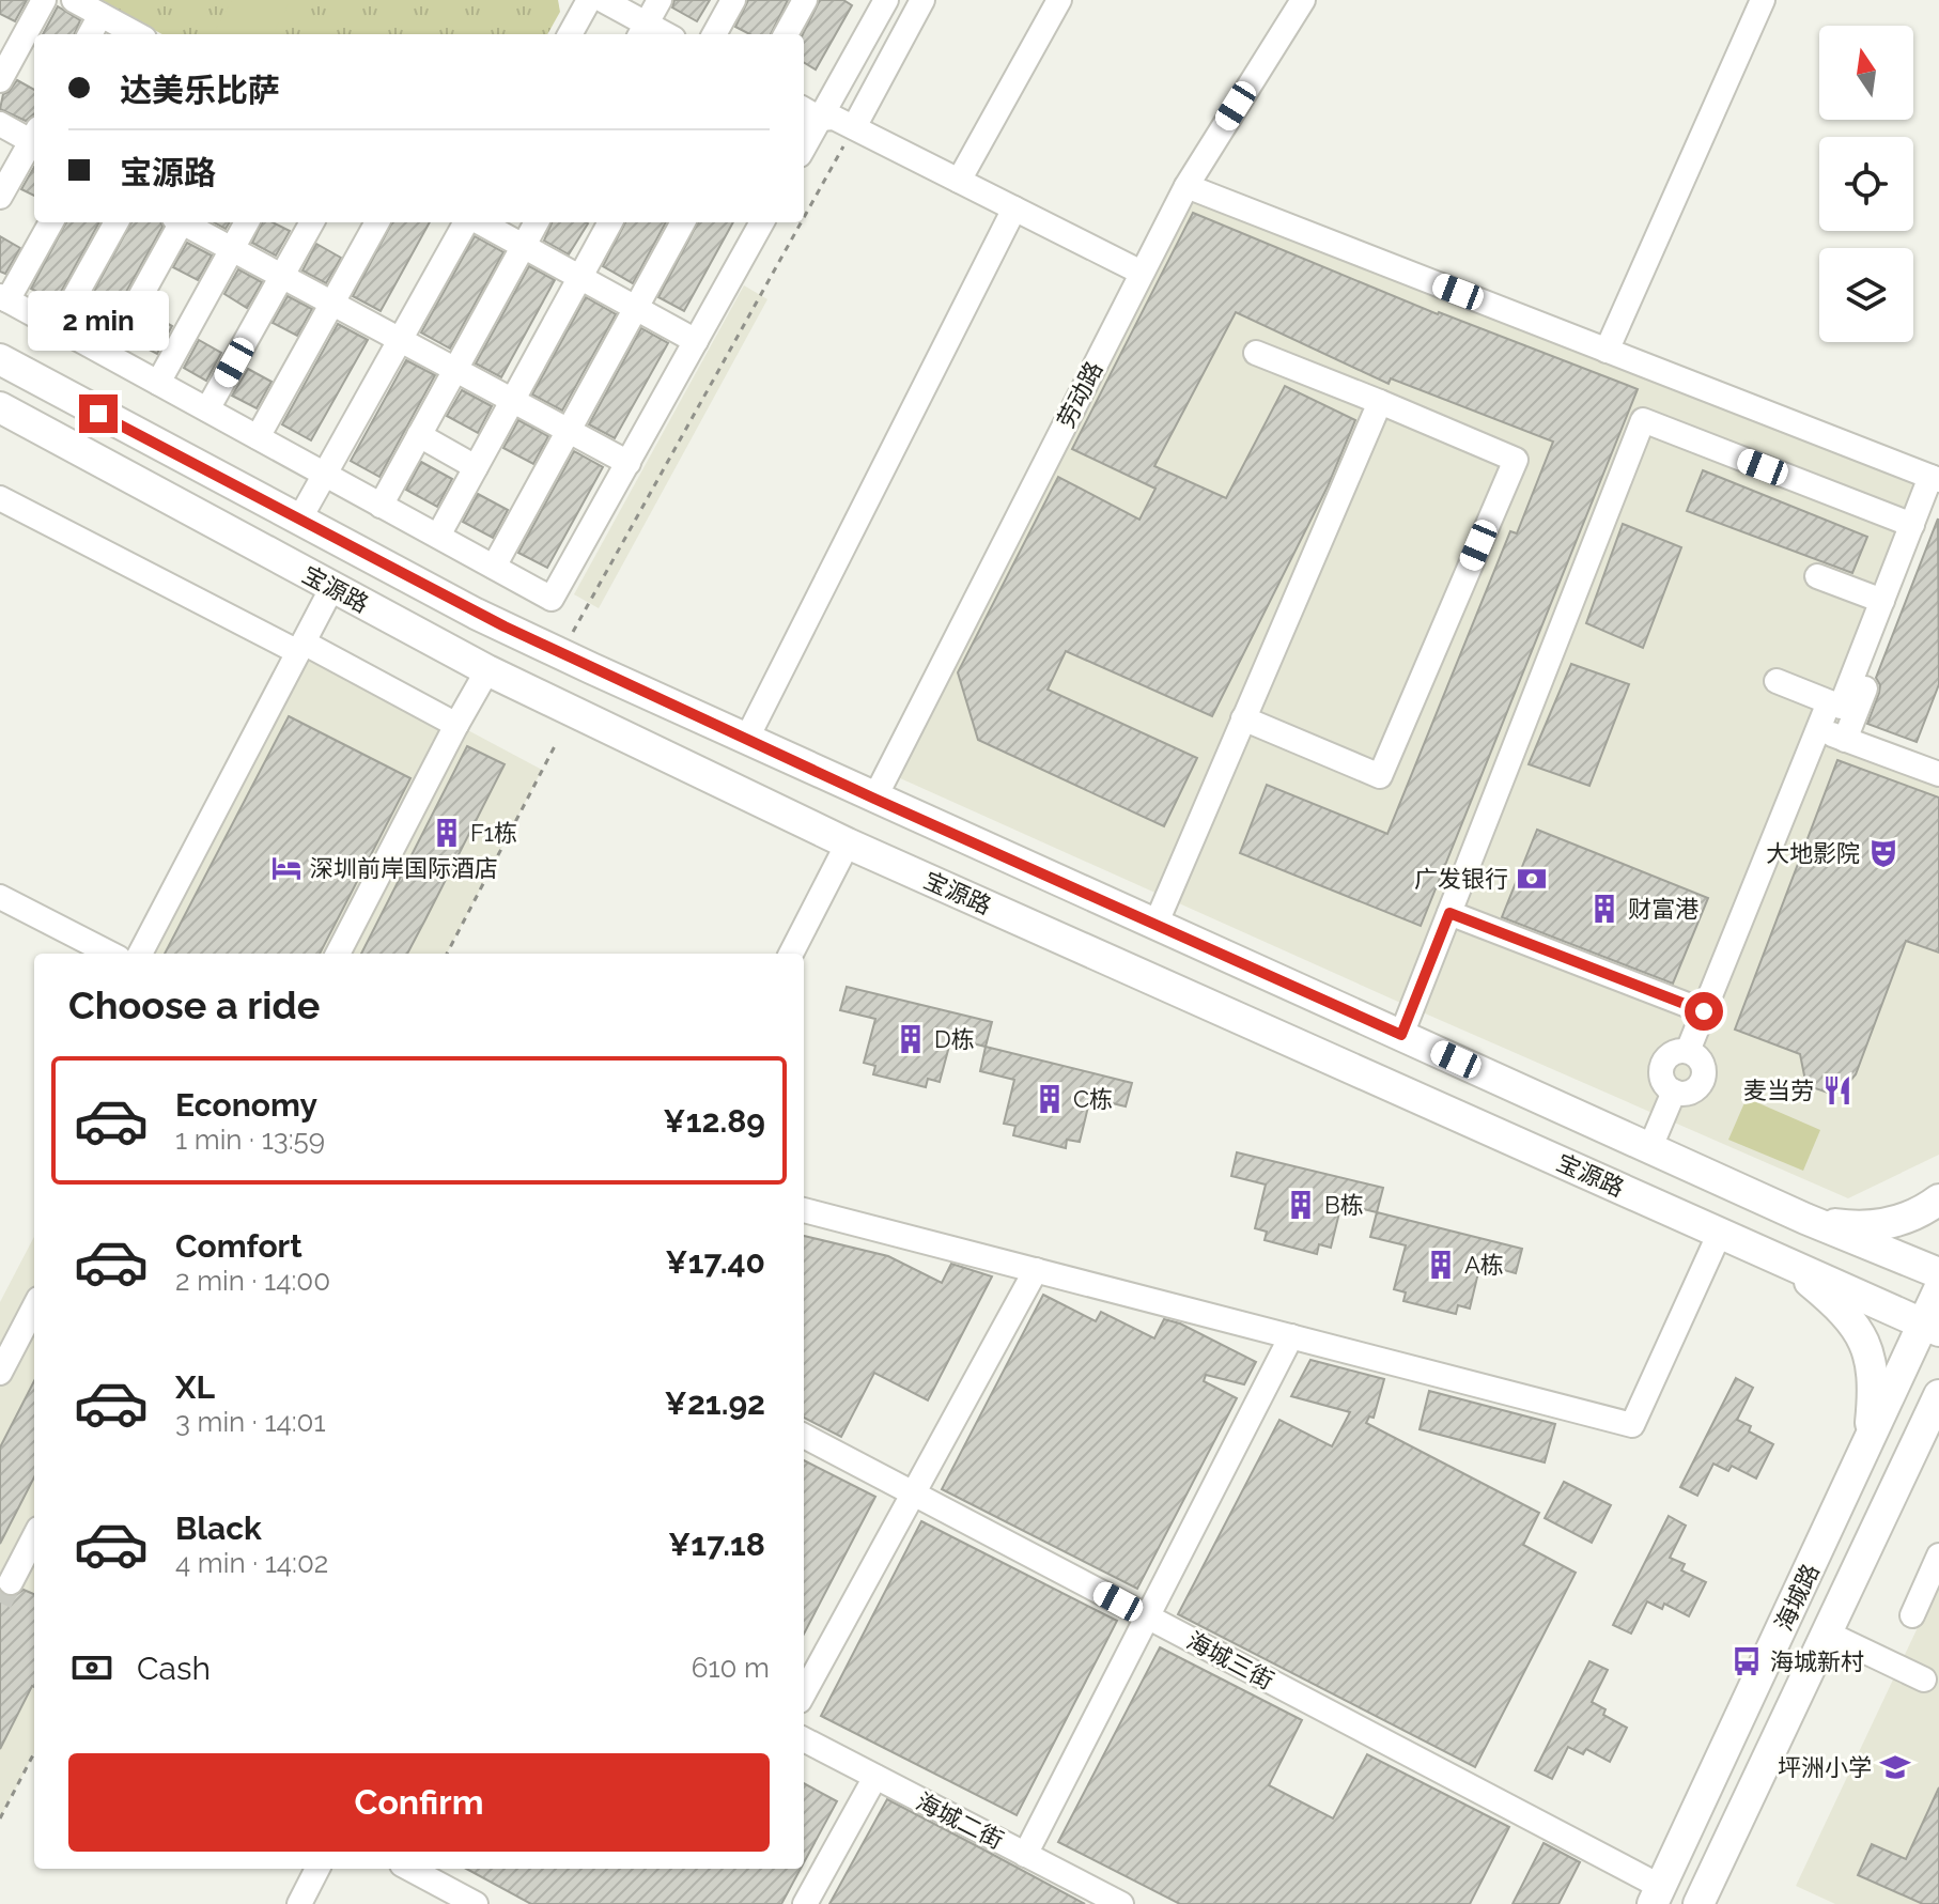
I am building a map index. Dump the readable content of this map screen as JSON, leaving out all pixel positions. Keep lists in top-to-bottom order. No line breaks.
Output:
{"streets":{"main road":["宝源路","海城路"],"street":["劳动路","海城三街","海城二街"]},"crossings":[["劳动路","宝源路"],["宝源路","海城路"],["海城路","海城三街"]],"places":{"building":["F1栋","财富港","D栋","C栋","B栋","A栋"],"theatre":["大地影院"],"hotel":["深圳前岸国际酒店"],"bank":["广发银行"],"restaurant":["麦当劳"],"bus stop":["海城新村"],"school or university":["坪洲小学"]},"north":"top","page":{"banner":["达美乐比萨","宝源路"],"bubble":"2 min","heading":"Choose a ride","list":[{"name":"Economy","note":"1 min · 13:59","value":"¥12.89"},{"name":"Comfort","note":"2 min · 14:00","value":"¥17.40"},{"name":"XL","note":"3 min · 14:01","value":"¥21.92"},{"name":"Black","note":"4 min · 14:02","value":"¥17.18"}],"pay":["Cash","610 m"],"buttons":"Confirm"}}
